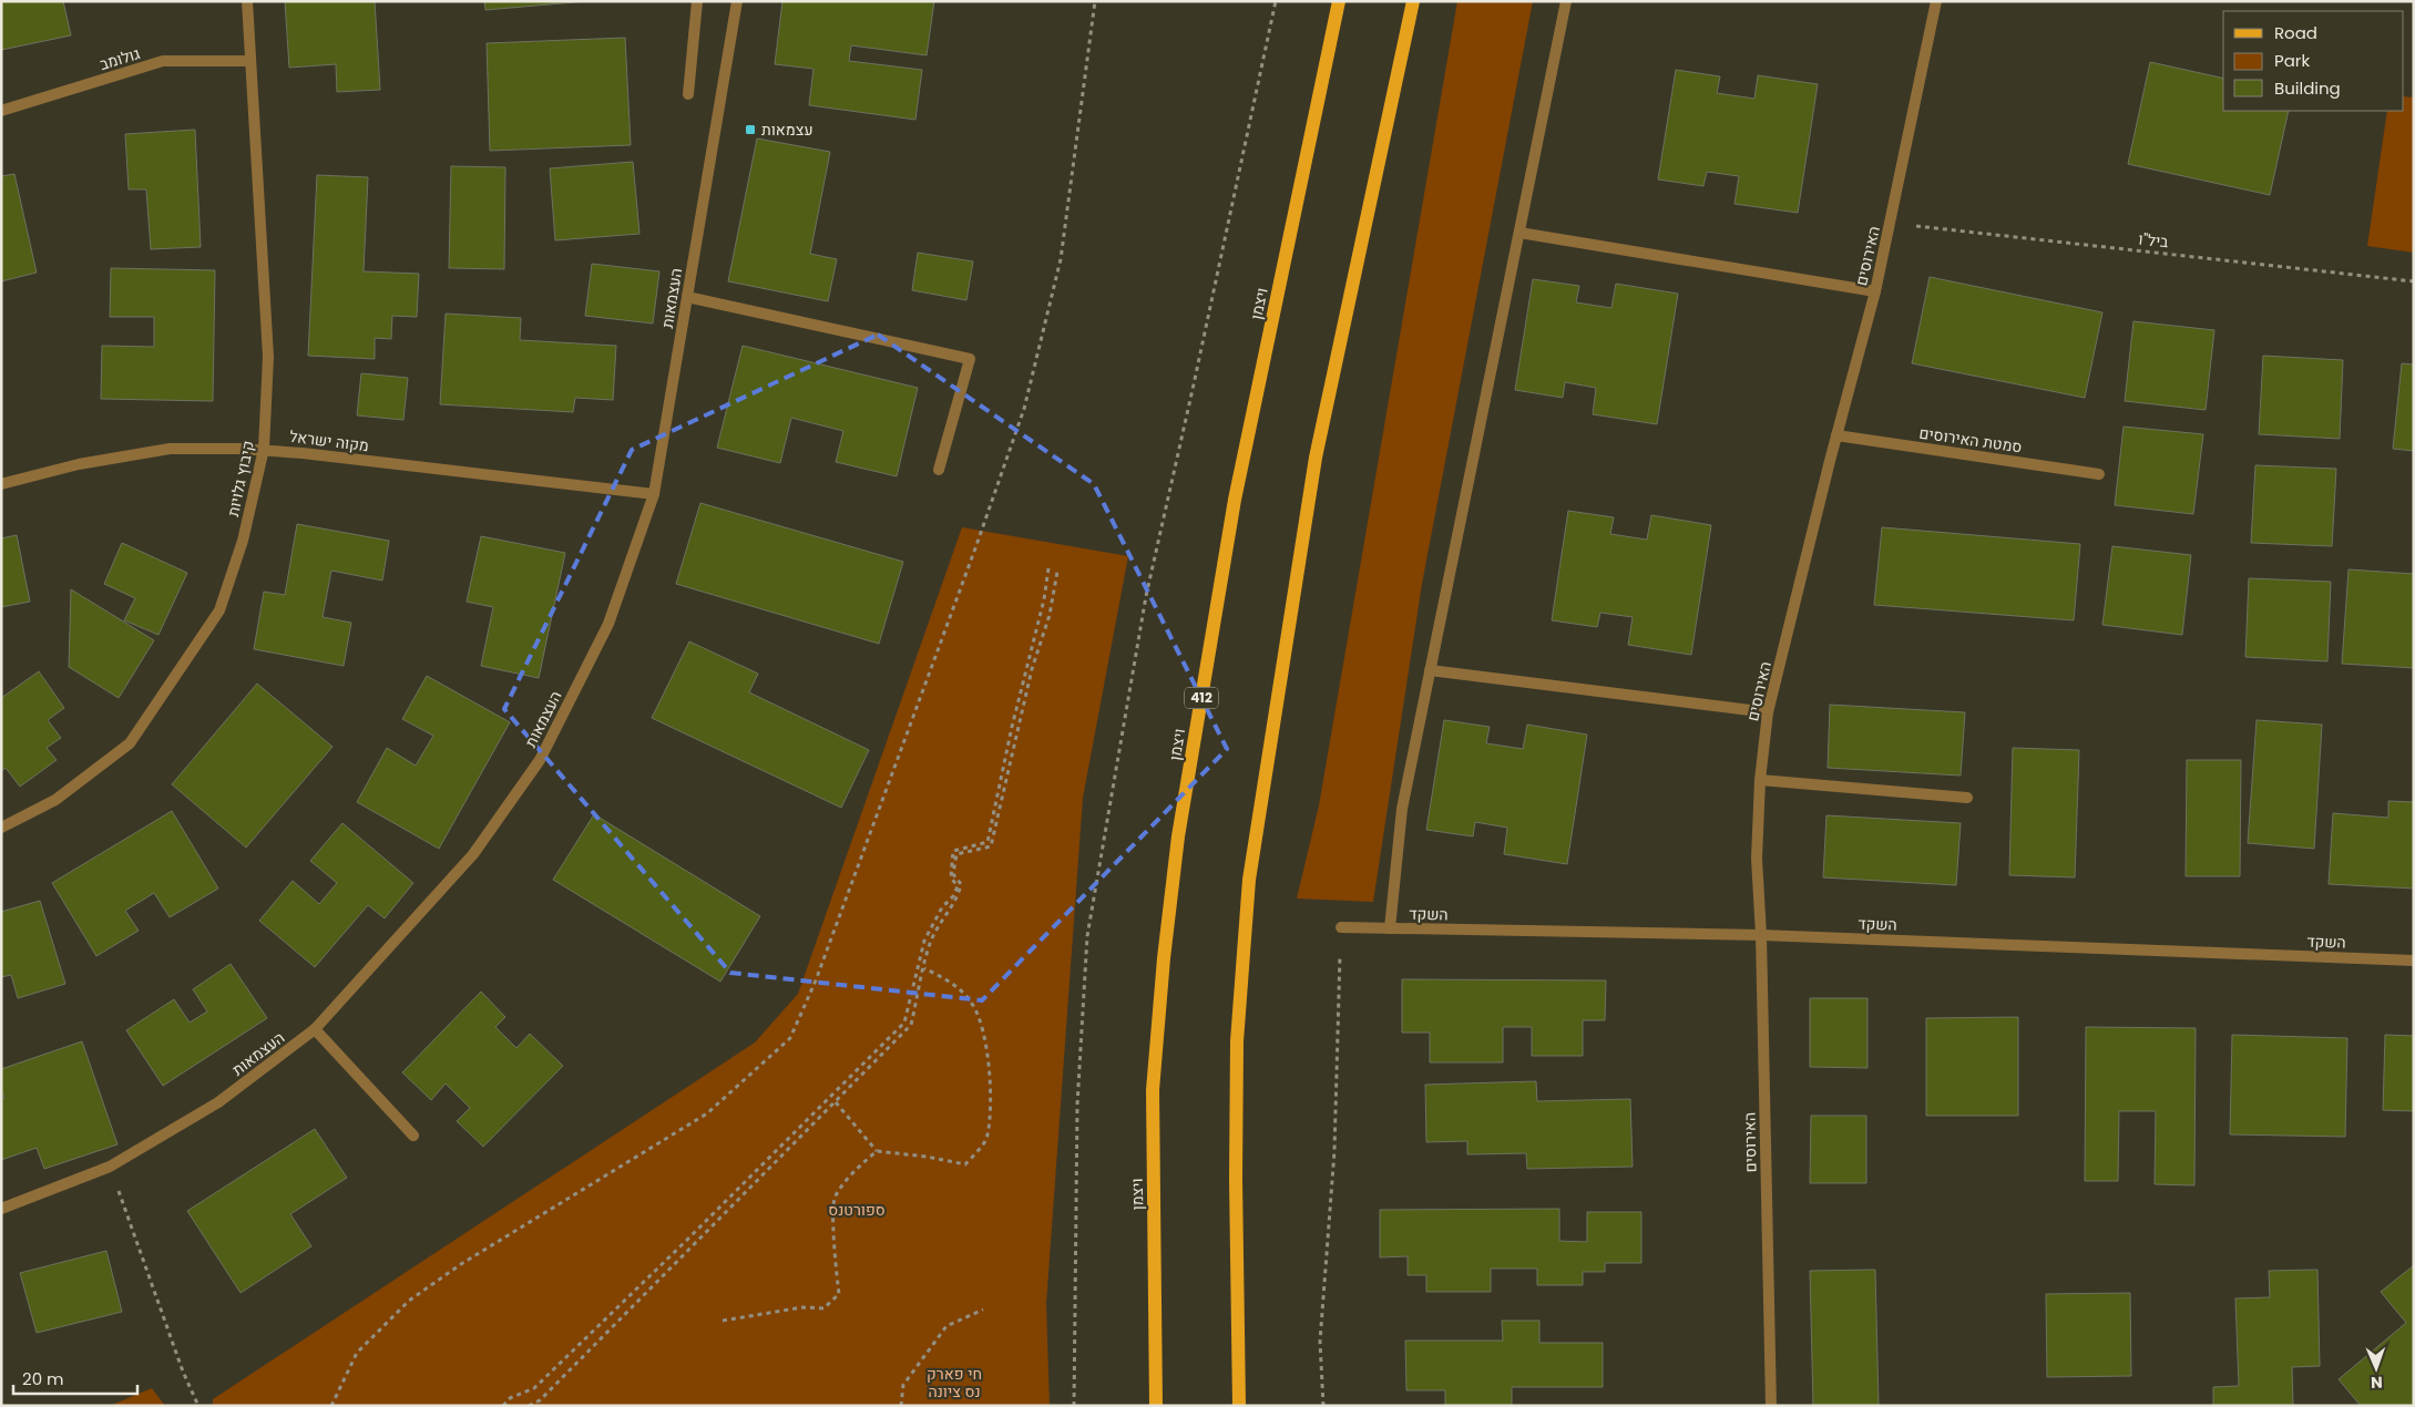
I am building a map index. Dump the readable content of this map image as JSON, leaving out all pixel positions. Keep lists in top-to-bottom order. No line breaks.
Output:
{"streets":{"main road":["ויצמן","412"],"street":["גולומב","האירוסים","העצמאות","סמטת האירוסים","מקוה ישראל","קיבוץ גלויות","השקד"],"path":["ביל\"ו"]},"crossings":[["גולומב","קיבוץ גלויות"],["ביל\"ו","האירוסים"],["האירוסים","סמטת האירוסים"],["האירוסים","השקד"],["העצמאות","מקוה ישראל"],["מקוה ישראל","קיבוץ גלויות"]],"parks":["ספורטנס","חי פארק נס ציונה"],"places":{"transit":["עצמאות"]},"legend":["Road","Park","Building"],"scale_bar":"20 m","north":"bottom"}
